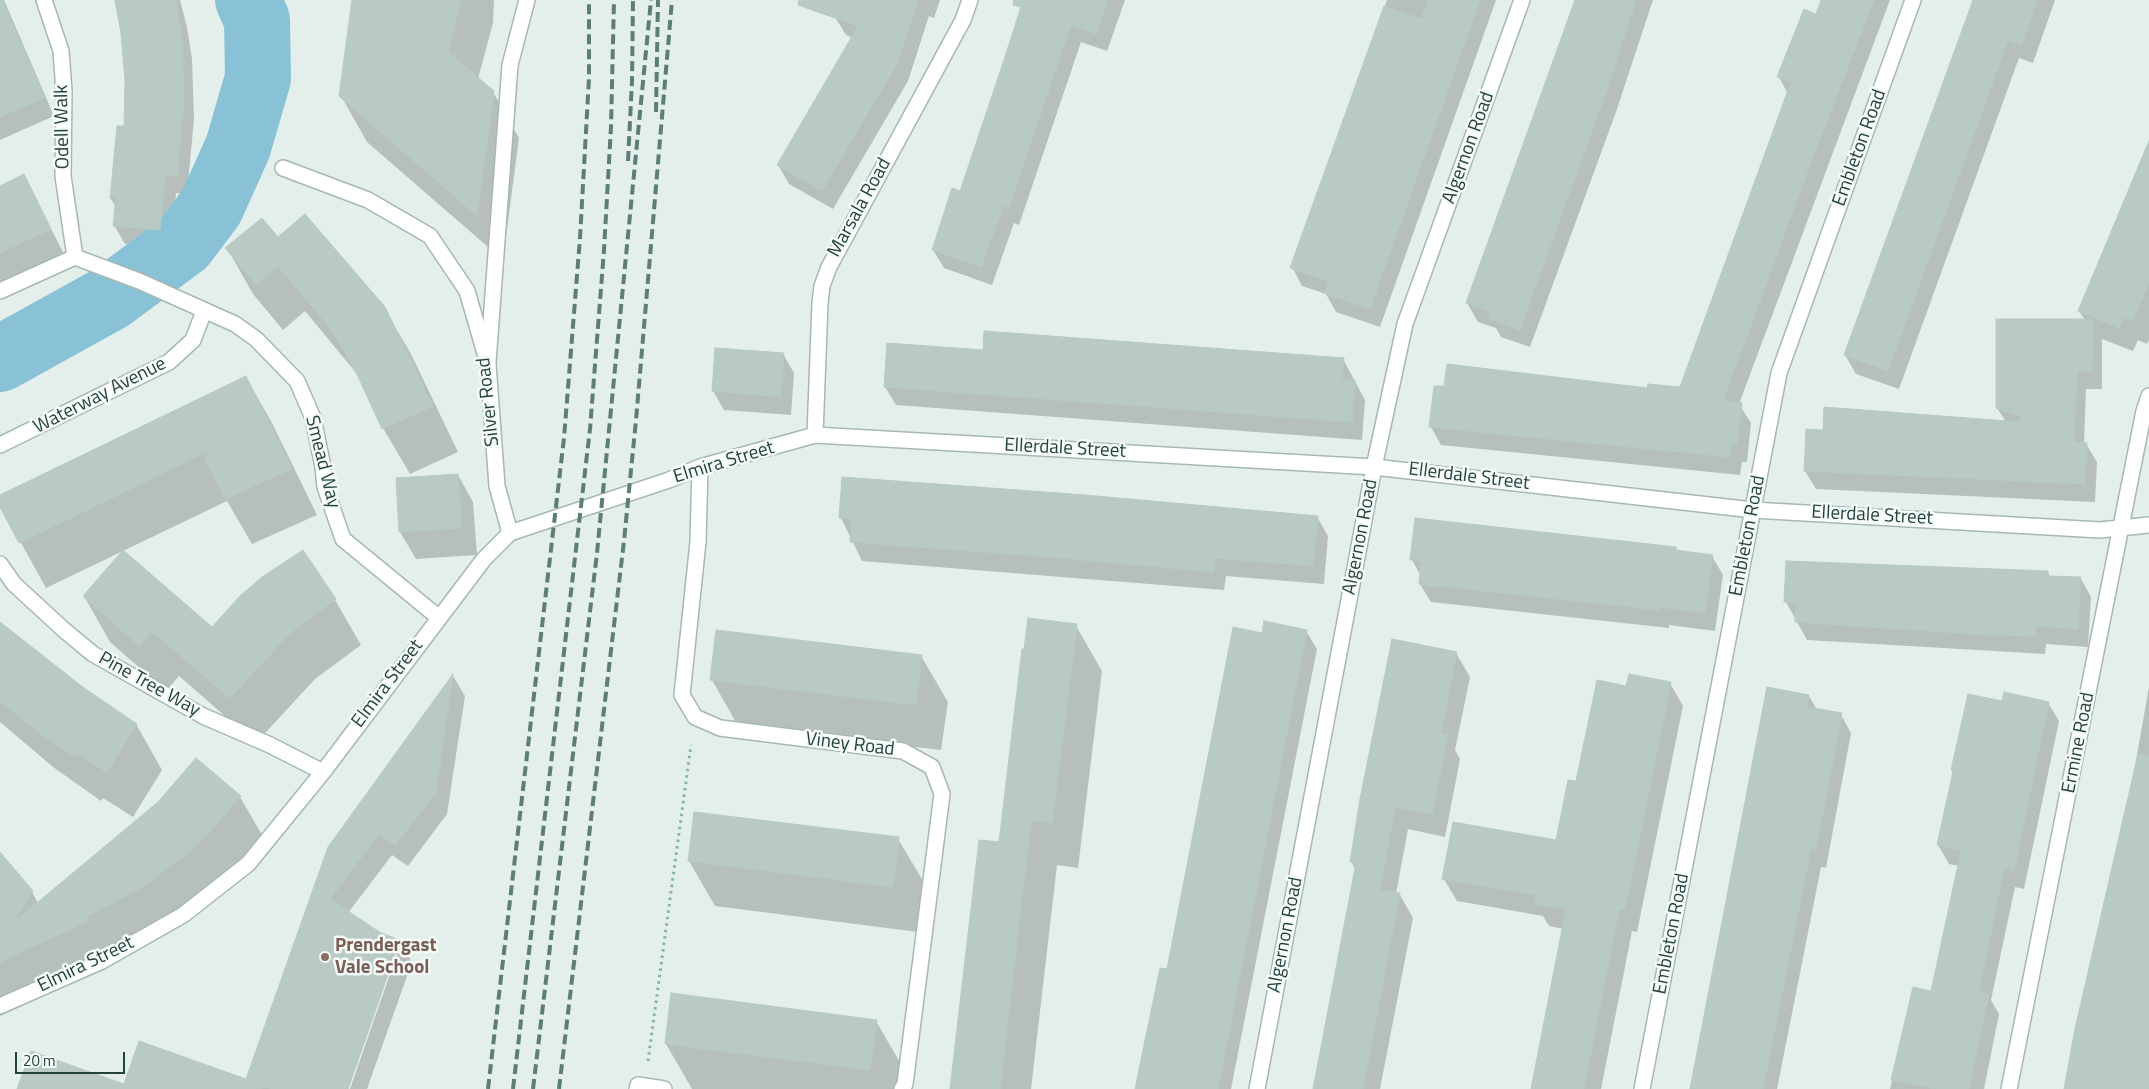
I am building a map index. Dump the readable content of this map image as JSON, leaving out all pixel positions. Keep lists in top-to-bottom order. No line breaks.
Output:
{"streets":{"street":["Odell Walk","Algernon Road","Embleton Road","Marsala Road","Waterway Avenue","Silver Road","Ellerdale Street","Smead Way","Elmira Street","Pine Tree Way","Ermine Road","Viney Road"]},"crossings":[["Odell Walk","Smead Way"],["Algernon Road","Ellerdale Street"],["Embleton Road","Ellerdale Street"],["Marsala Road","Ellerdale Street"],["Marsala Road","Elmira Street"],["Waterway Avenue","Smead Way"],["Silver Road","Elmira Street"],["Ellerdale Street","Elmira Street"],["Ellerdale Street","Ermine Road"],["Smead Way","Elmira Street"],["Elmira Street","Pine Tree Way"]],"places":["Prendergast Vale School"],"scale_bar":"20 m"}
